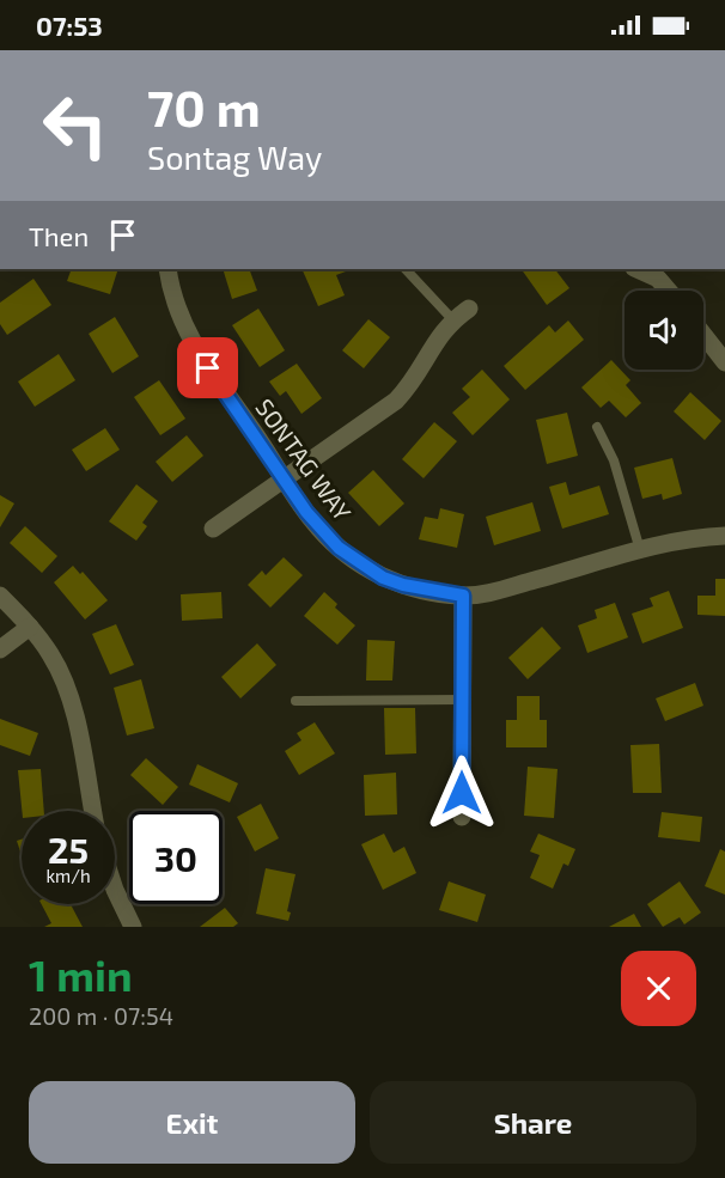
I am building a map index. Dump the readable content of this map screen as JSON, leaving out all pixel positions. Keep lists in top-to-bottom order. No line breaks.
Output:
{"streets":{"street":["SONTAG WAY"]},"page":{"status":"07:53","turn":["70 m","Sontag Way"],"then":"Then","speed":"25 km/h","limit":"30","heading":["1 min","200 m · 07:54"],"buttons":["Exit","Share"]}}
